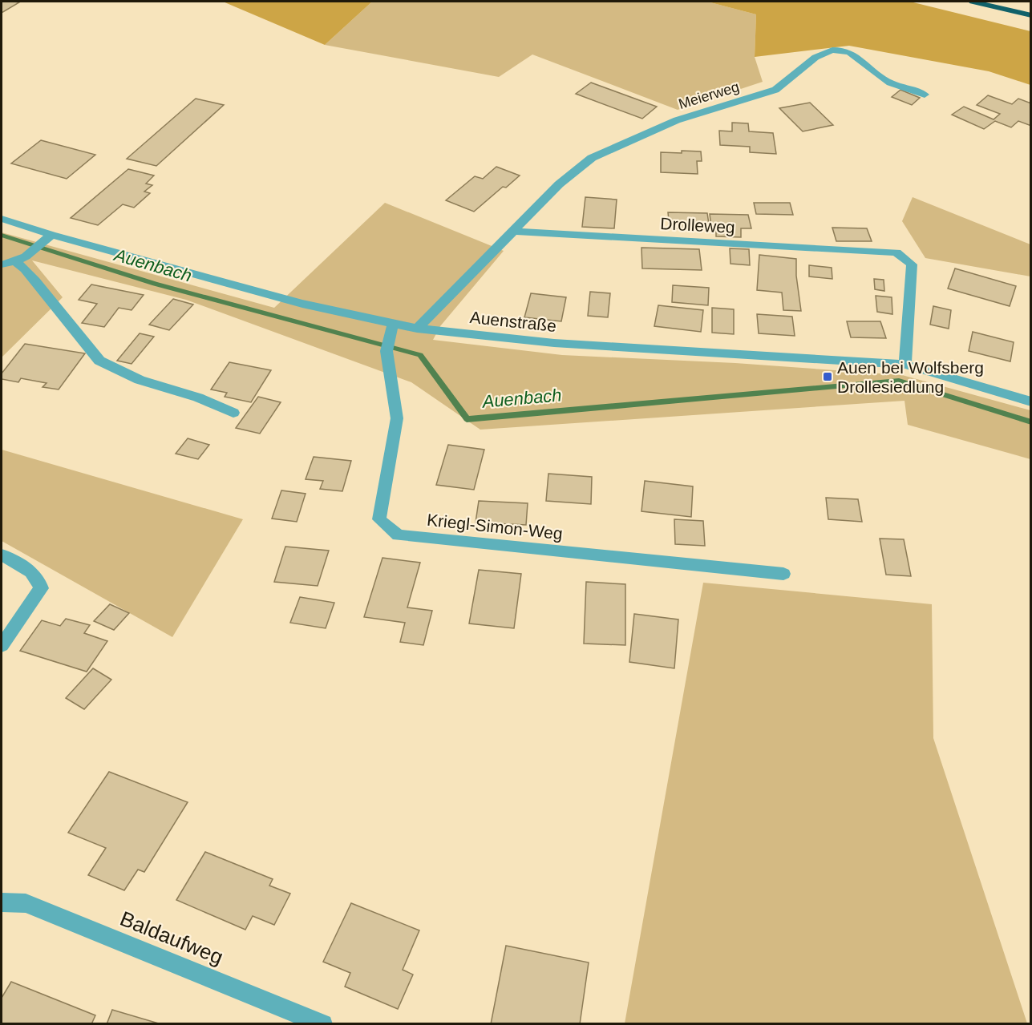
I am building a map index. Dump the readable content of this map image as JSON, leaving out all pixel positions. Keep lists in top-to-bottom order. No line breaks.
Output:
{"streets":{"street":["Meierweg","Drolleweg","Auenstraße","Kriegl-Simon-Weg","Baldaufweg"]},"crossings":[["Meierweg","Drolleweg"],["Drolleweg","Auenstraße"],["Auenstraße","Kriegl-Simon-Weg"]],"water":["Auenbach"],"places":{"transit":["Auen bei Wolfsberg Drollesiedlung"]}}
